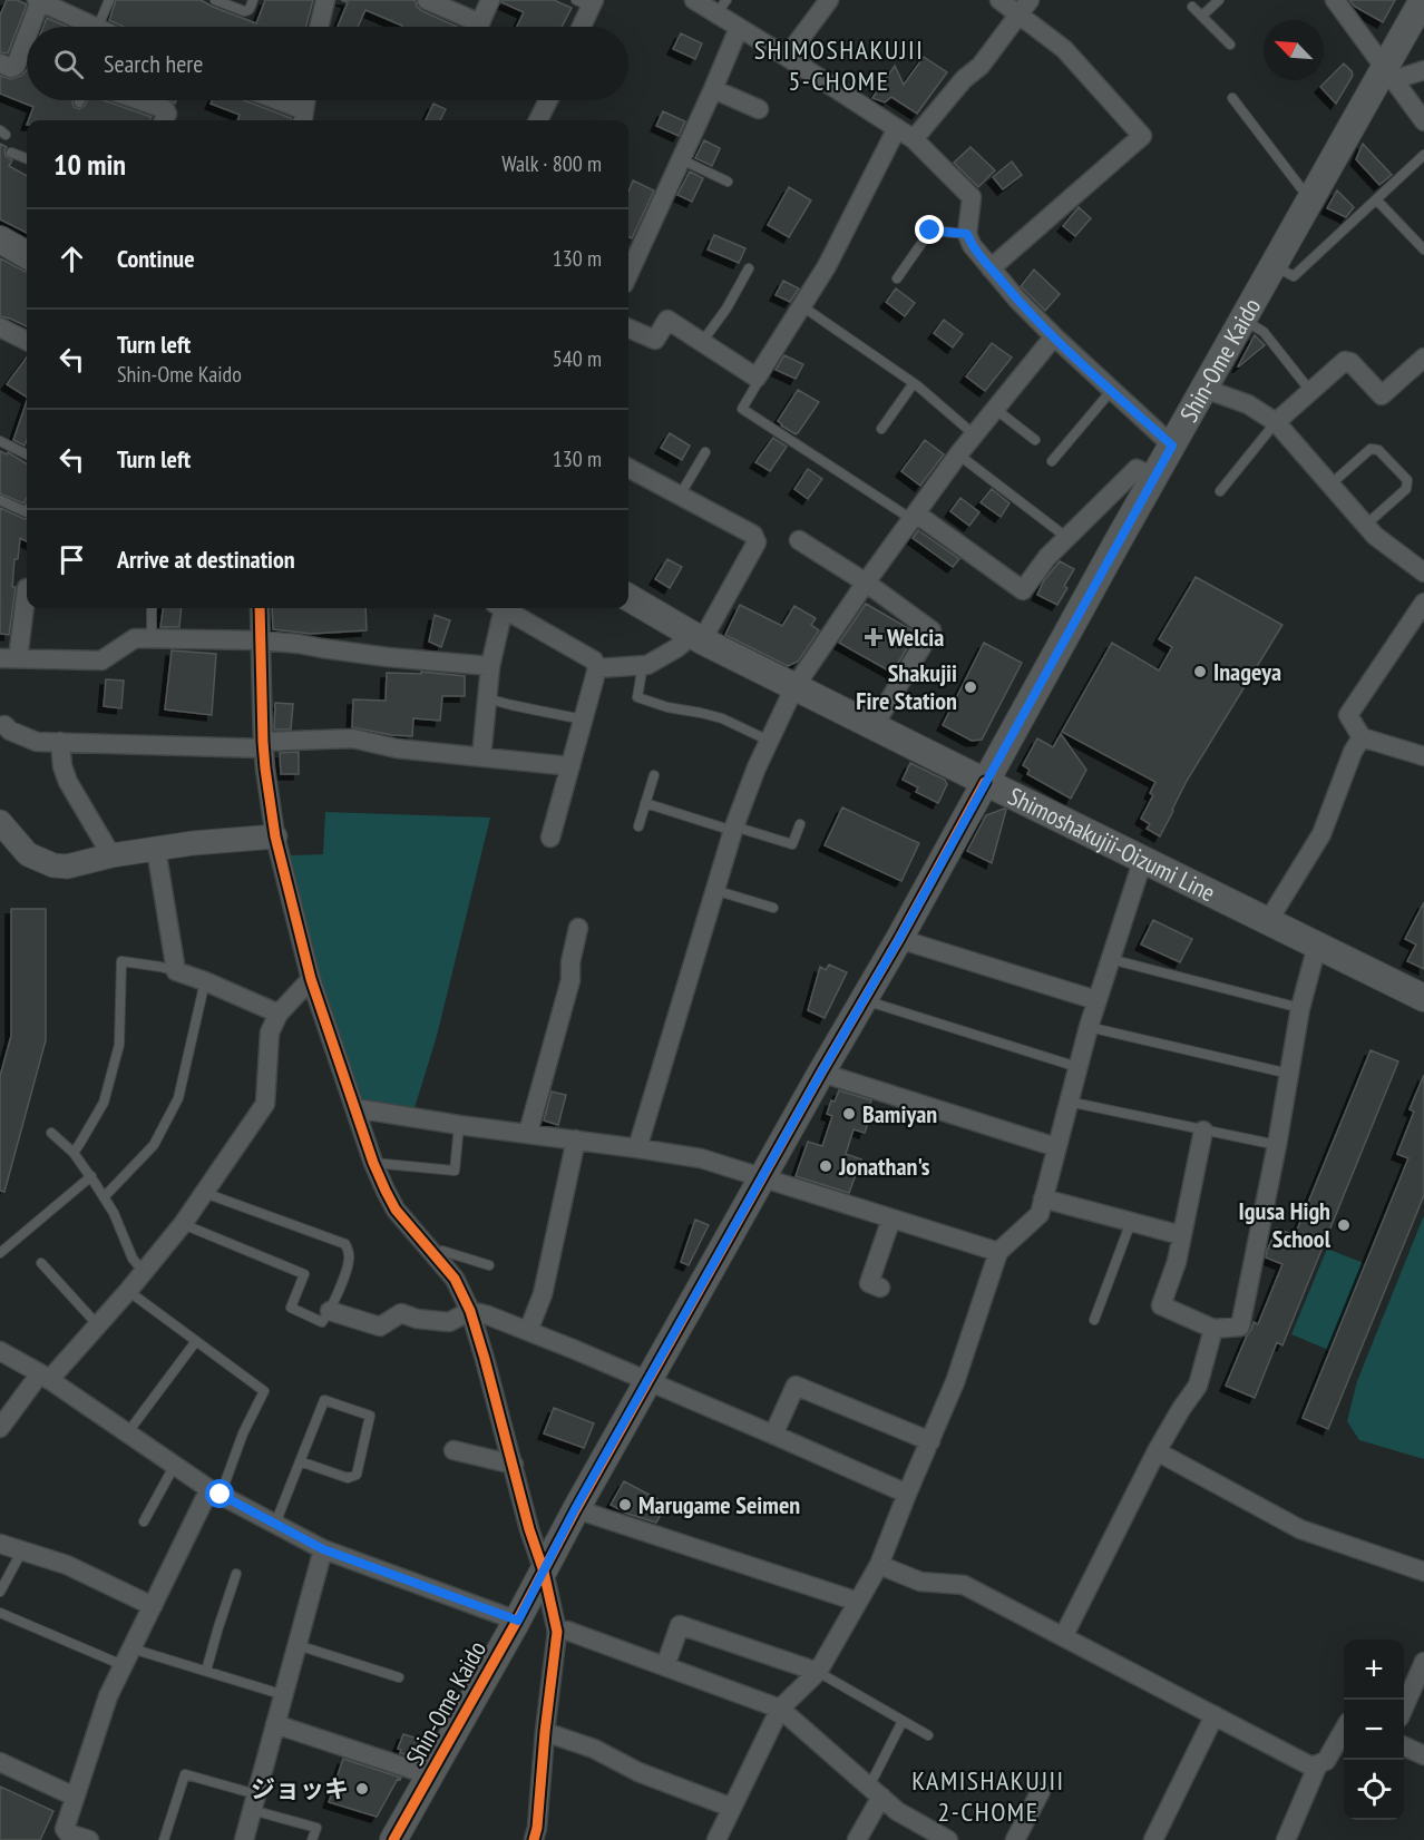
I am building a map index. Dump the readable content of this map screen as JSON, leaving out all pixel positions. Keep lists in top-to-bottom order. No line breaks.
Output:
{"streets":{"main road":["Shin-Ome Kaido","Shimoshakujii-Oizumi Line"]},"crossings":[["Shin-Ome Kaido","Shimoshakujii-Oizumi Line"]],"districts":["SHIMOSHAKUJII 5-CHOME","KAMISHAKUJII 2-CHOME"],"places":{"health":["Welcia"],"other":["Inageya","Shakujii Fire Station","Bamiyan","Jonathan's","Igusa High School","Marugame Seimen","ジョッキ"]},"north":"top left","page":{"search":"Search here","heading":["10 min","Walk · 800 m"],"list":[["Continue","130 m"],["Turn left","Shin-Ome Kaido","540 m"],["Turn left","130 m"],"Arrive at destination"],"map_buttons":["+","−"]}}
